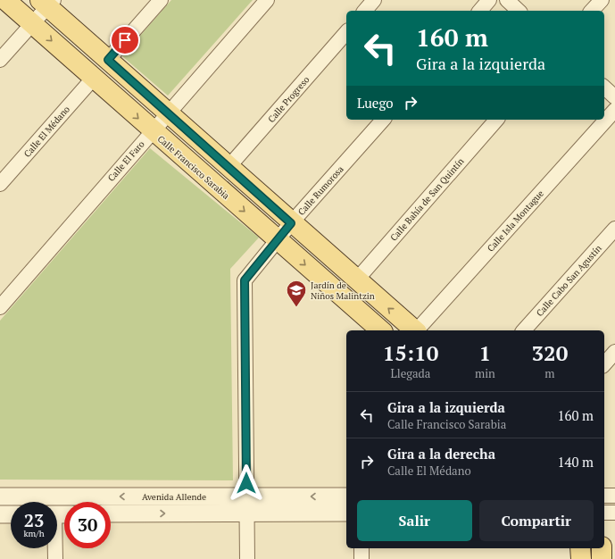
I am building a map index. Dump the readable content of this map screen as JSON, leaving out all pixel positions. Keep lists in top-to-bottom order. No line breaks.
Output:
{"streets":{"main road":["Calle Francisco Sarabia"],"street":["Calle Progreso","Calle El Médano","Calle El Faro","Calle Rumorosa","Calle Bahía de San Quintín","Calle Isla Montague","Calle Cabo San Agustín","Avenida Allende"]},"crossings":[["Calle El Médano","Calle Francisco Sarabia"],["Calle El Faro","Calle Francisco Sarabia"],["Calle Francisco Sarabia","Calle Rumorosa"],["Calle Rumorosa","Avenida Allende"]],"places":{"school or university":["Jardín de Niños Malintzin"]},"page":{"turn":["160 m","Gira a la izquierda"],"then":"Luego","eta":["15:10","Llegada","1","min","320","m"],"list":[{"name":"Gira a la izquierda","note":"Calle Francisco Sarabia","value":"160 m"},{"name":"Gira a la derecha","note":"Calle El Médano","value":"140 m"}],"buttons":["Salir","Compartir"],"speed":"23 km/h","limit":"30"}}
